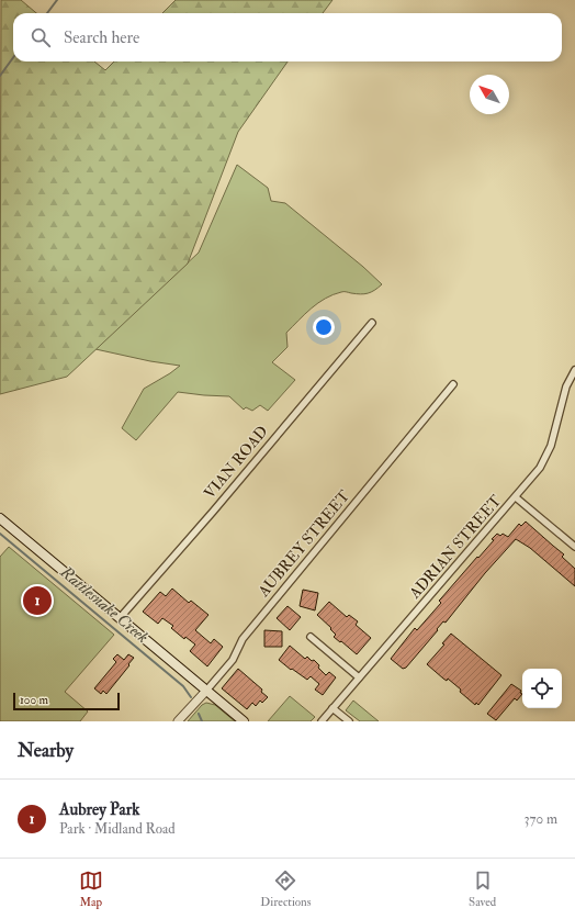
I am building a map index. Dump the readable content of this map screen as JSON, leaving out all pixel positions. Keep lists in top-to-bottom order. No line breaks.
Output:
{"streets":{"street":["VIAN ROAD","AUBREY STREET","ADRIAN STREET"]},"water":["Rattlesnake Creek"],"scale_bar":"100 m","north":"top left","page":{"search":"Search here","pins":"1","scale":"100 m","heading":"Nearby","list":[{"mark":"1","name":"Aubrey Park","note":"Park · Midland Road","value":"370 m"}],"nav":["Map","Directions","Saved"]}}
